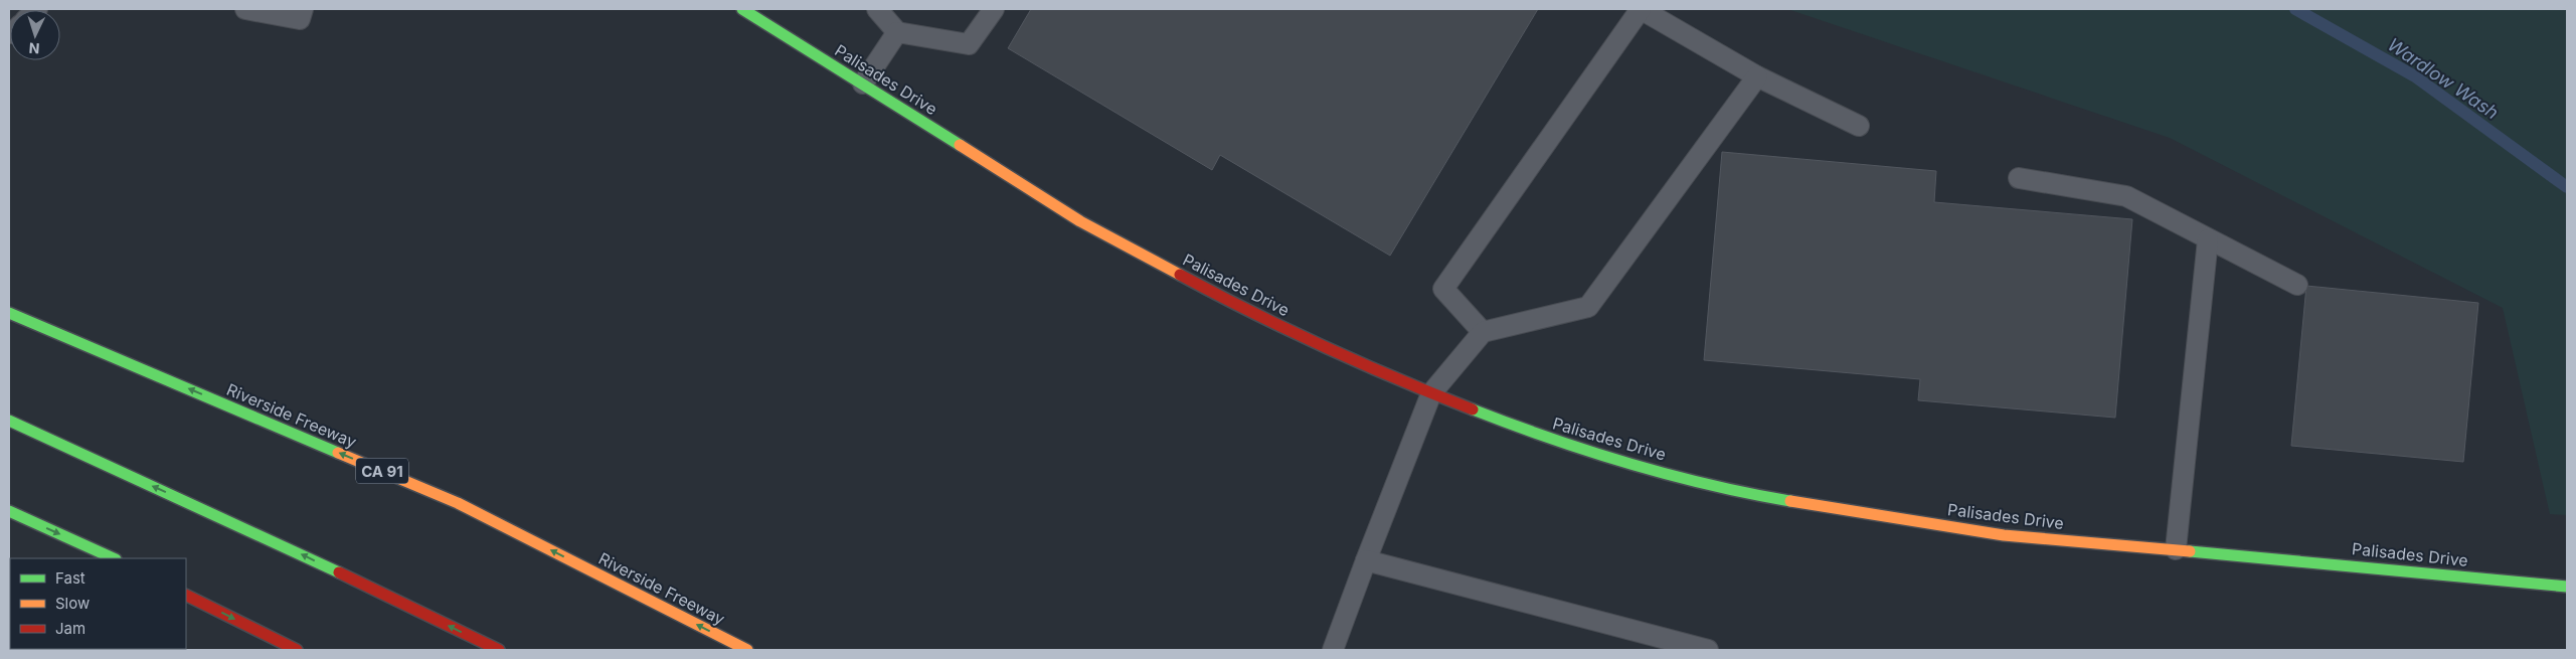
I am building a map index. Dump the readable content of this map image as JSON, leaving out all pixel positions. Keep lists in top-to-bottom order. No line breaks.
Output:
{"streets":{"main road":["Palisades Drive","Riverside Freeway","CA 91"]},"one_way":["Riverside Freeway"],"water":["Wardlow Wash"],"legend":["Fast","Slow","Jam"],"north":"bottom"}
